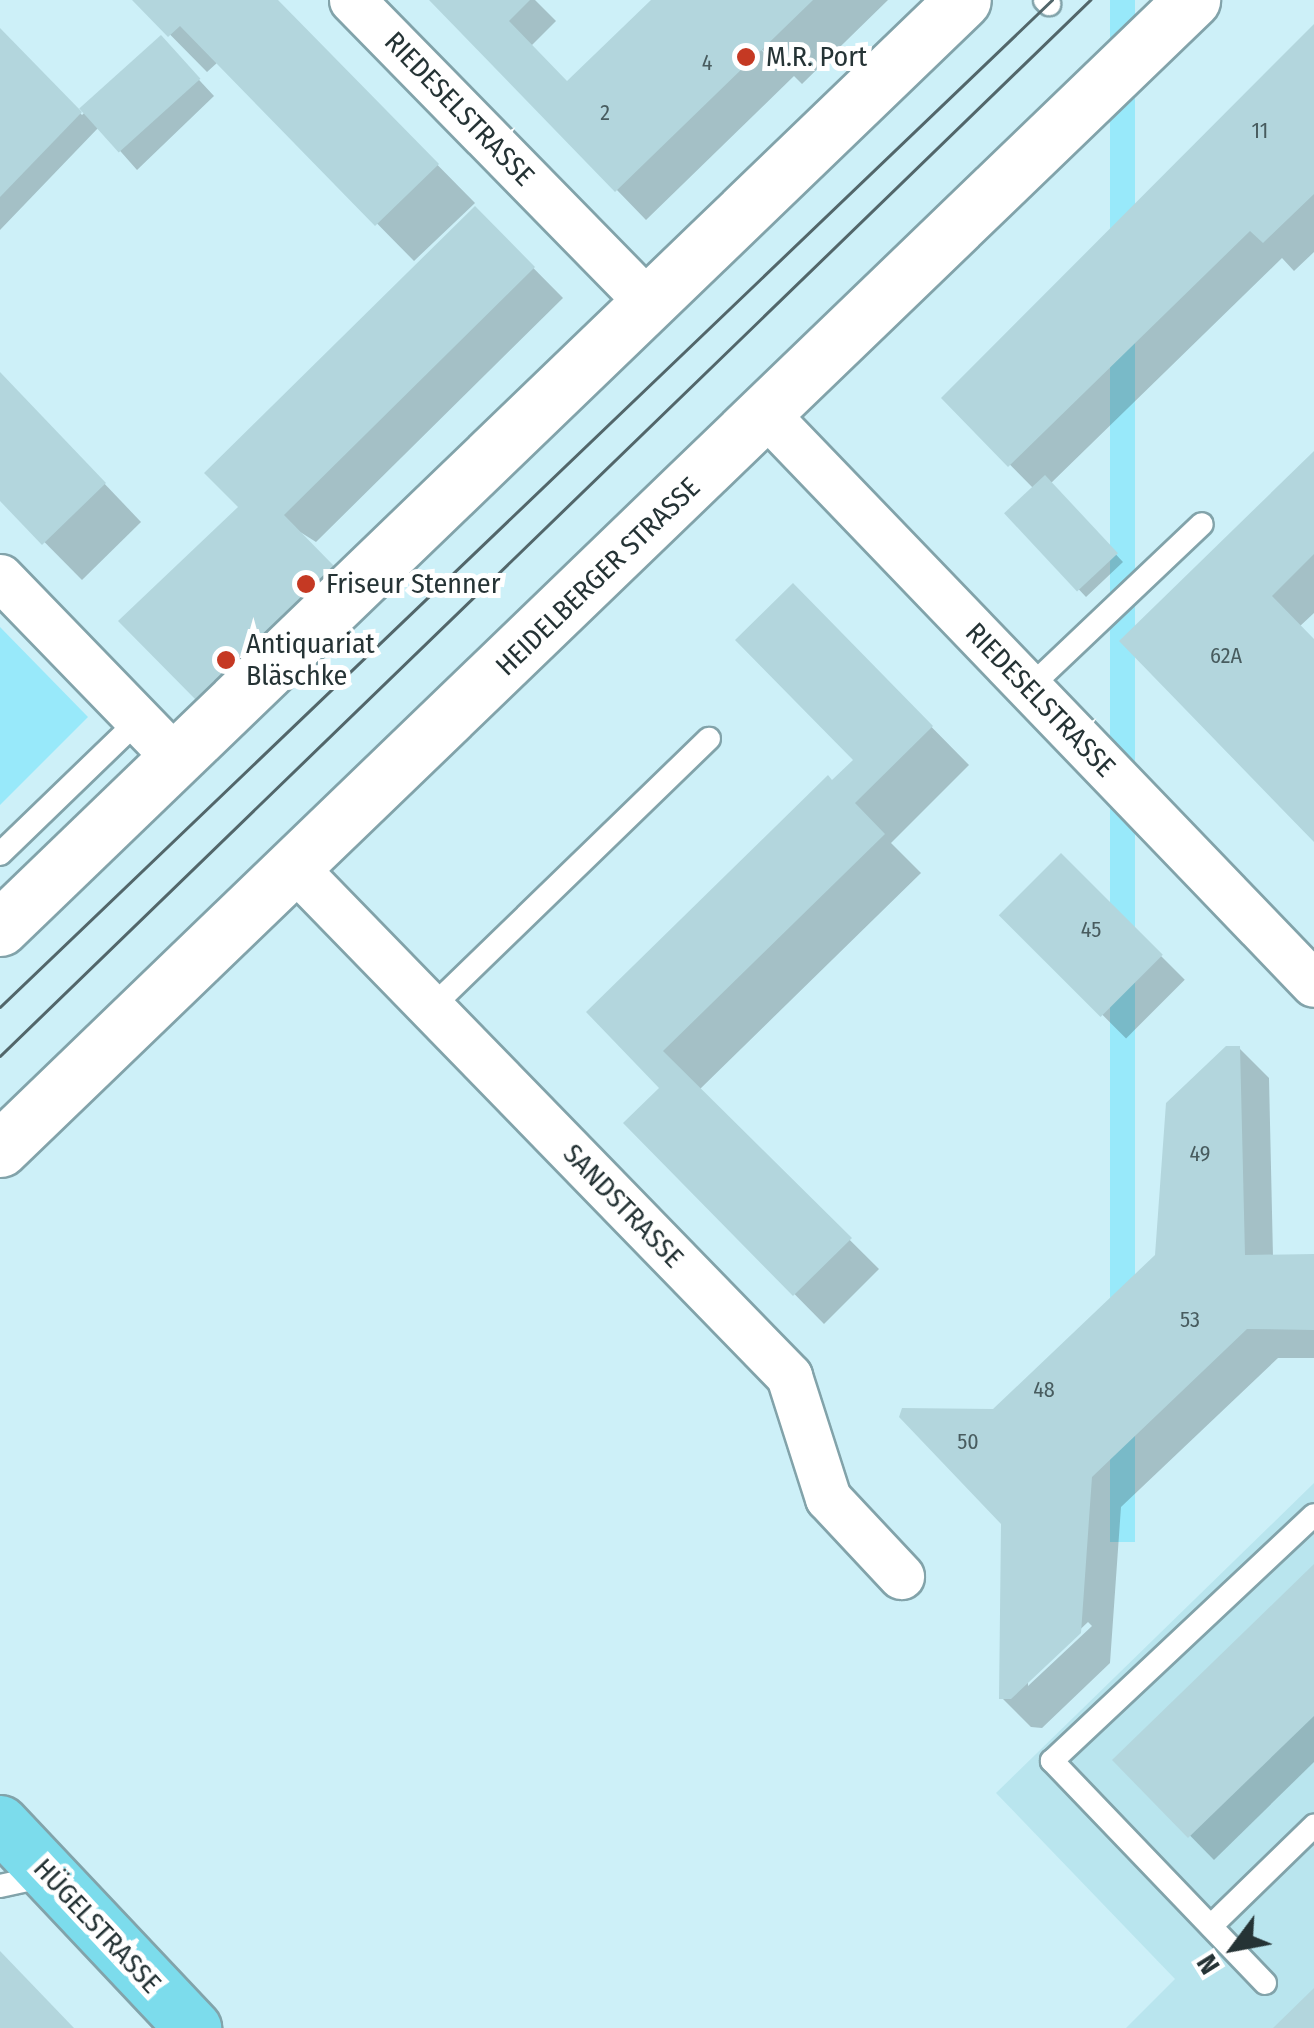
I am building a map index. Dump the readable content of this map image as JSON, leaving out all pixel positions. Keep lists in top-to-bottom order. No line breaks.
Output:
{"streets":{"main road":["HEIDELBERGER STRASSE","HÜGELSTRASSE"],"street":["RIEDESELSTRASSE","SANDSTRASSE"]},"crossings":[["RIEDESELSTRASSE","HEIDELBERGER STRASSE"],["HEIDELBERGER STRASSE","SANDSTRASSE"]],"places":["M.R. Port","Friseur Stenner","Antiquariat Bläschke"],"house_numbers":["4","2","11","62A","45","49","53","48","50"],"north":"bottom left"}
